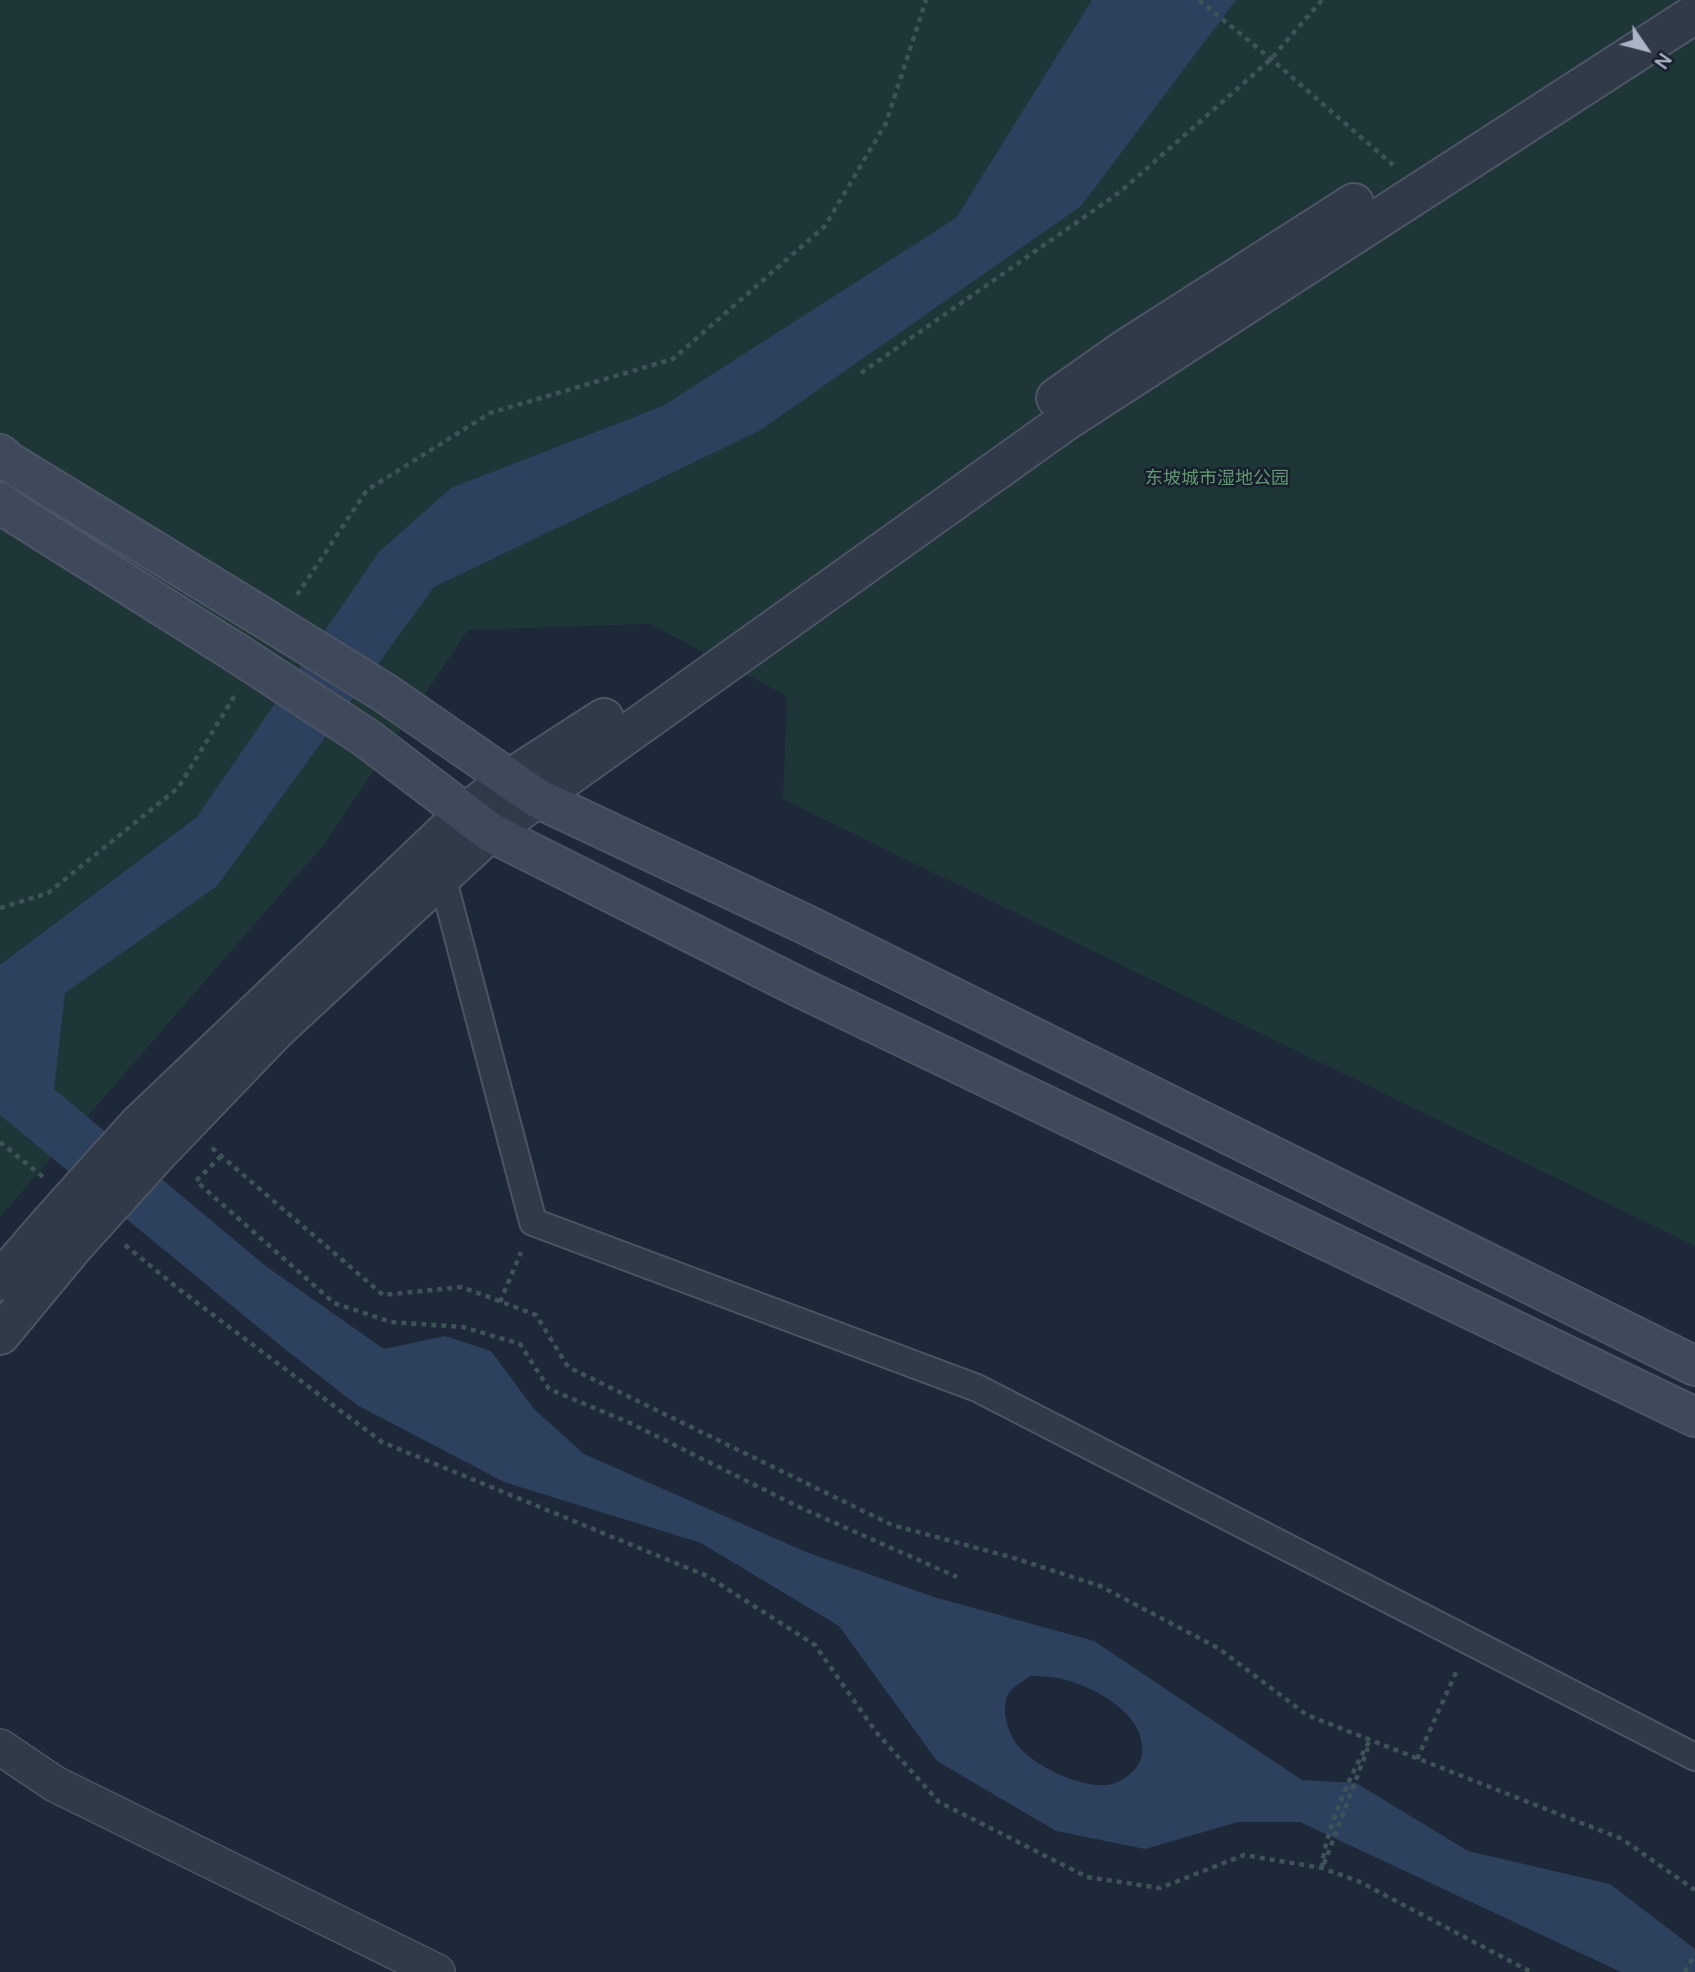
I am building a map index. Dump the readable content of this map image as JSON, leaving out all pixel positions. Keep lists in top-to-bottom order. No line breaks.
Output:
{"parks":["东坡城市湿地公园"],"north":"bottom right"}
